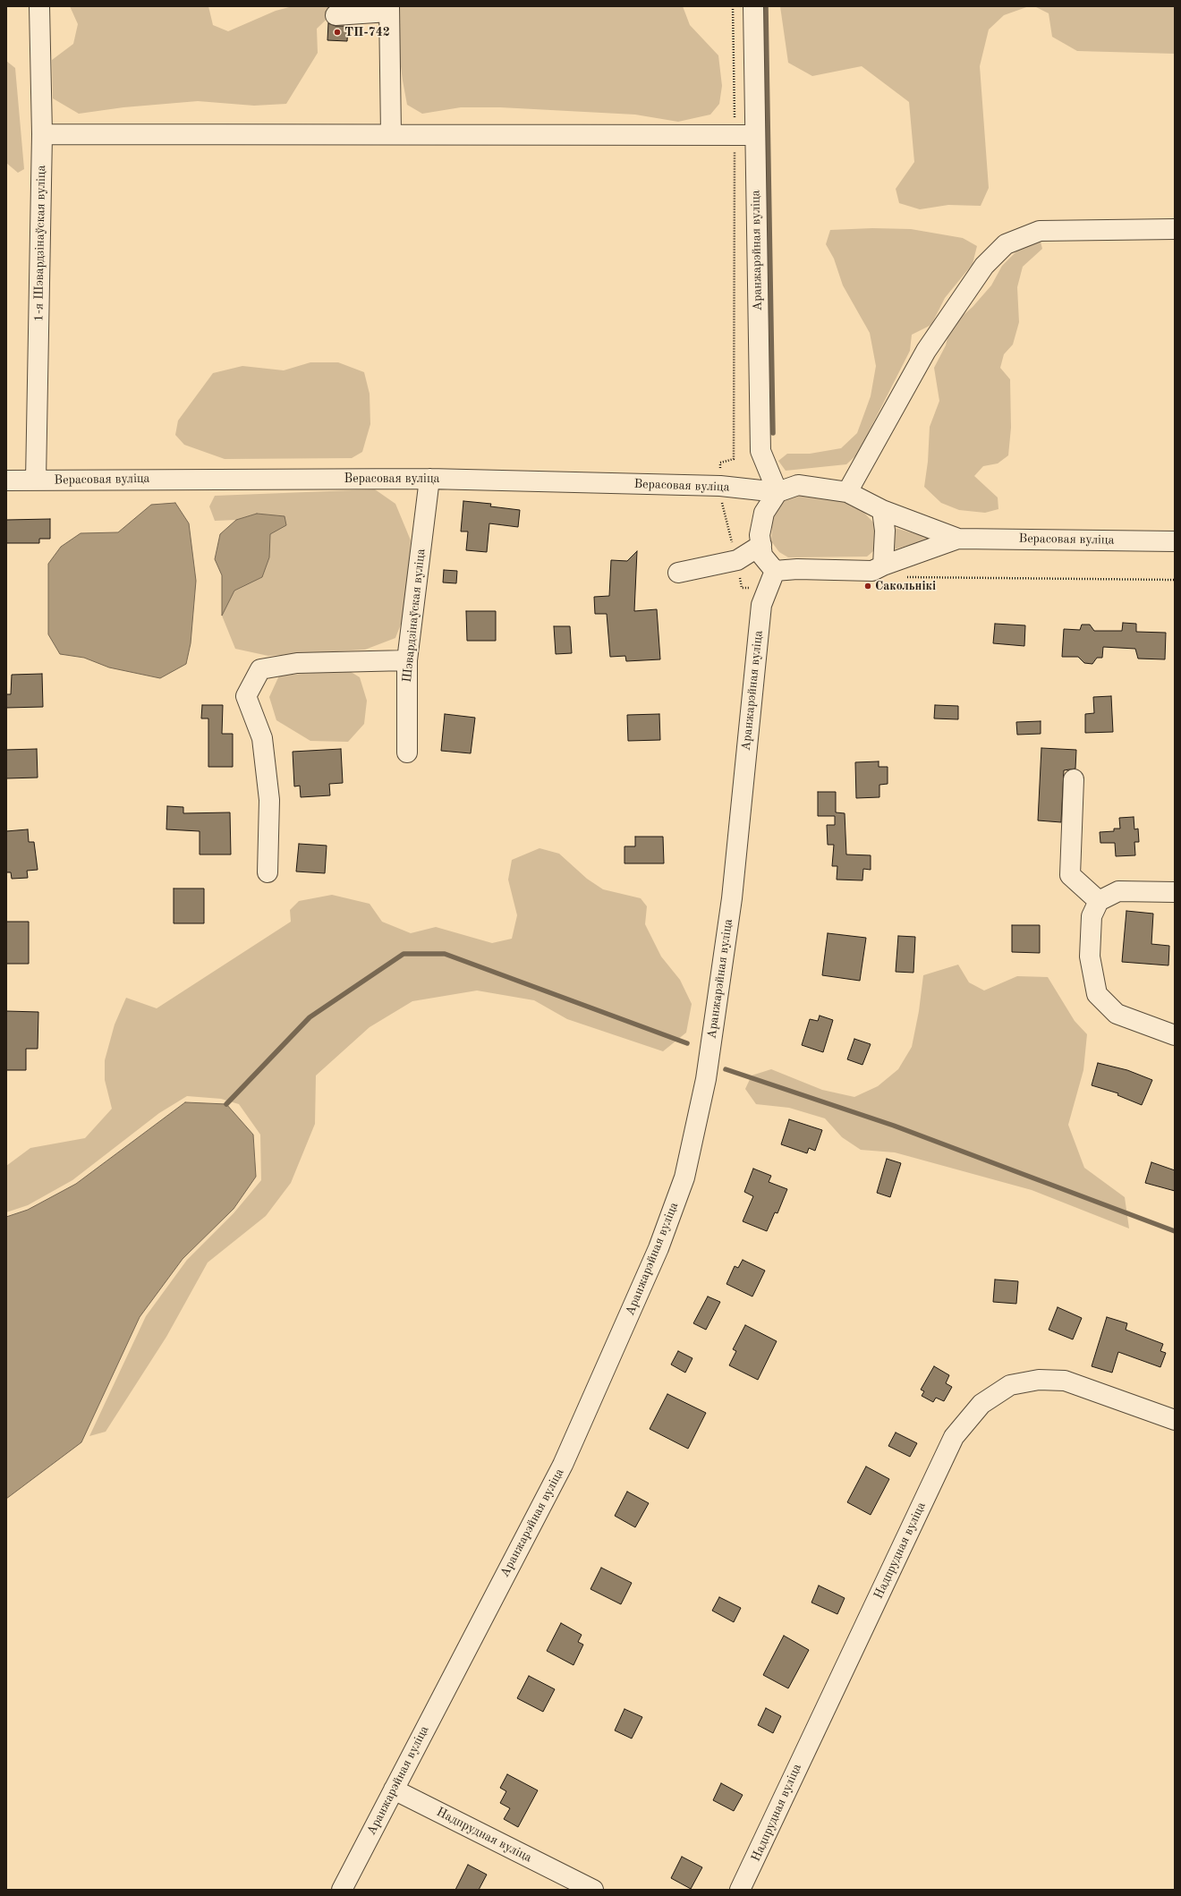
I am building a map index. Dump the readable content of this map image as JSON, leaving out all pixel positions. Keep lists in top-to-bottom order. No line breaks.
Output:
{"streets":{"street":["1-я Шэвардзінаўская вуліца","Аранжарэйная вуліца","Верасовая вуліца","Шэвардзінаўская вуліца","Надпрудная вуліца"]},"crossings":[["1-я Шэвардзінаўская вуліца","Верасовая вуліца"],["Аранжарэйная вуліца","Верасовая вуліца"],["Аранжарэйная вуліца","Надпрудная вуліца"],["Верасовая вуліца","Шэвардзінаўская вуліца"]],"places":["ТП-742","Сакольнікі"]}
